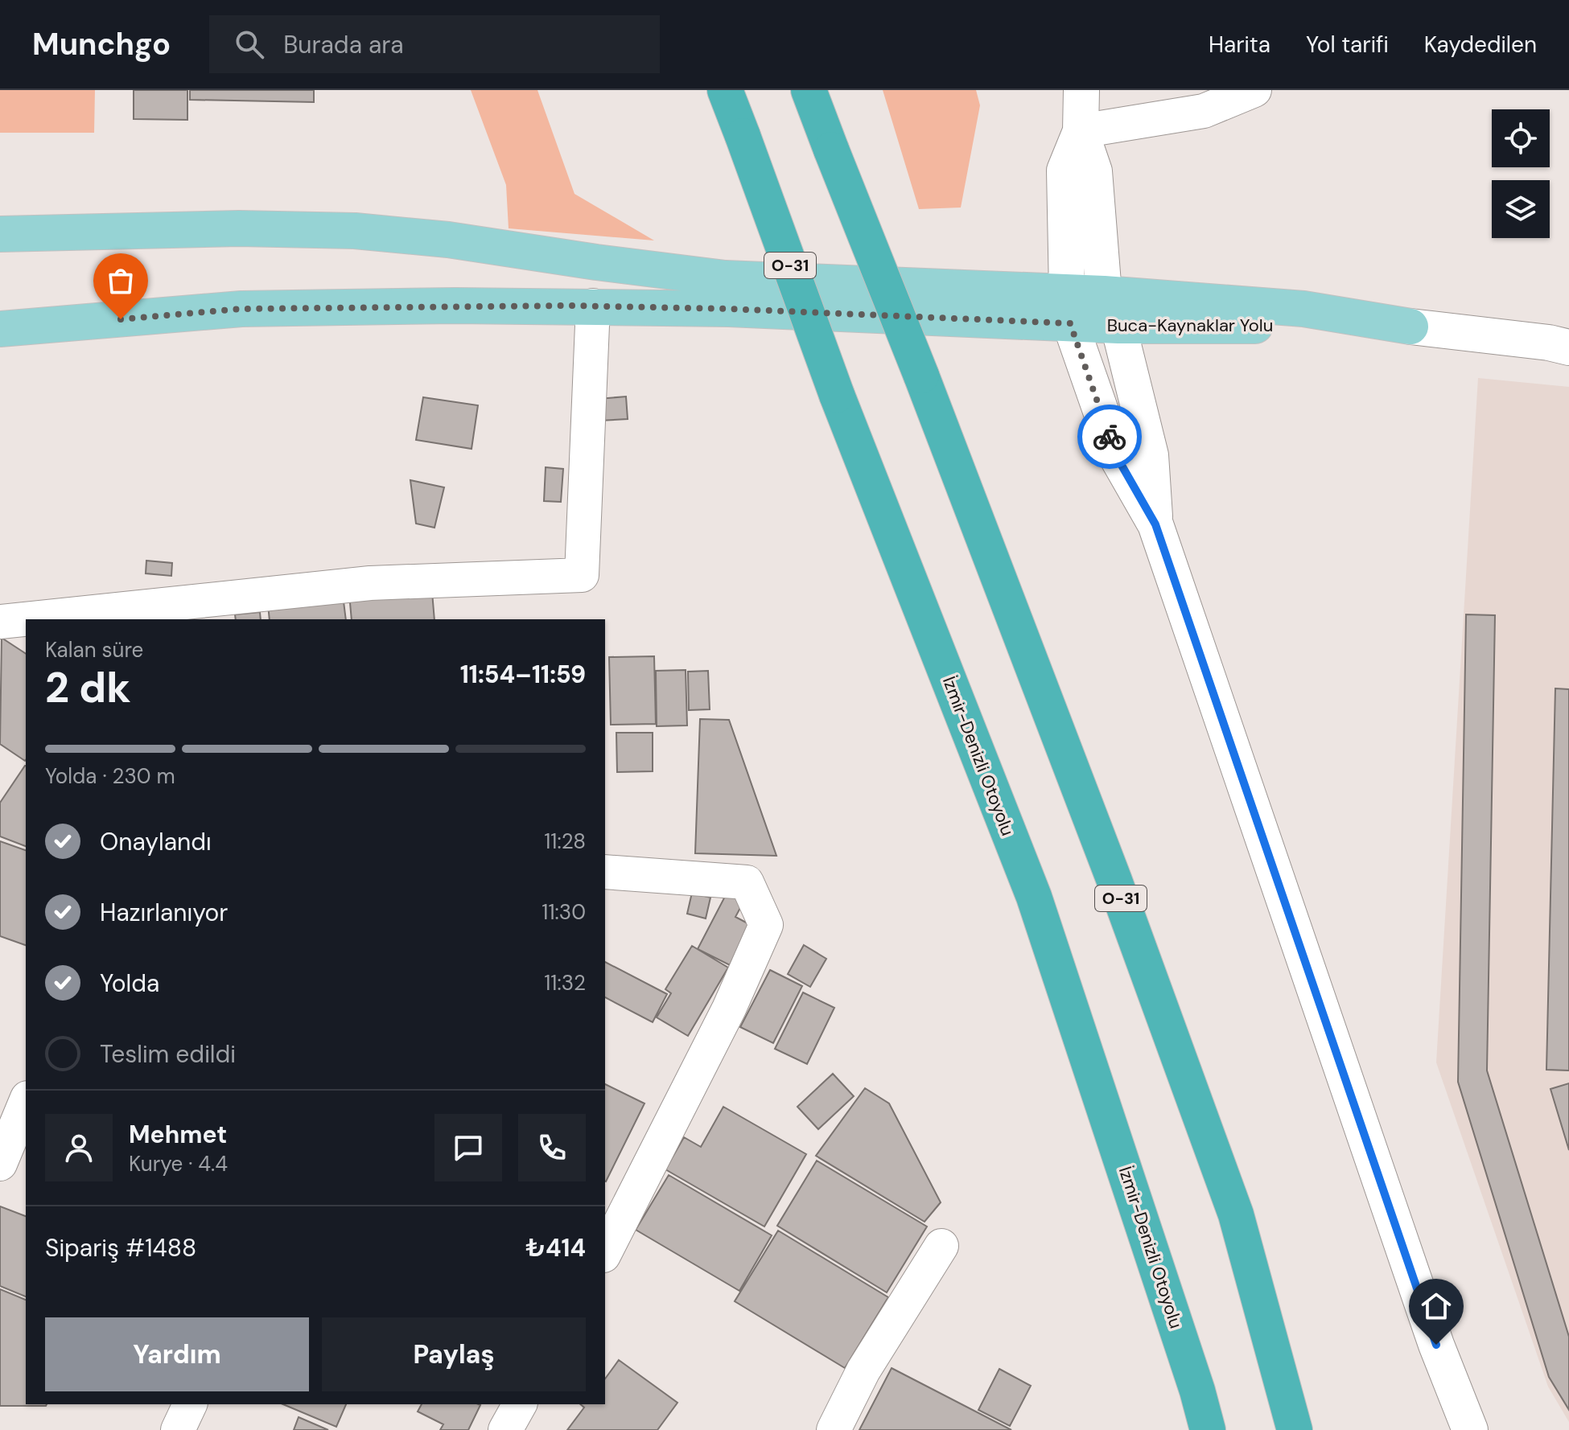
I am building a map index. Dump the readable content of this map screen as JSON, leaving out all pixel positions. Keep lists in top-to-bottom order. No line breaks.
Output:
{"streets":{"highway":["O-31","İzmir-Denizli Otoyolu"],"main road":["Buca-Kaynaklar Yolu"]},"page":{"header":"Munchgo","search":"Burada ara","nav":["Harita","Yol tarifi","Kaydedilen"],"heading":["2 dk","Kalan süre","11:54–11:59"],"panel":["Mehmet","Kurye · 4.4","Sipariş #1488","₺414"],"bar":"Yolda · 230 m","list":[["Onaylandı","11:28"],["Hazırlanıyor","11:30"],["Yolda","11:32"],"Teslim edildi"],"buttons":["Yardım","Paylaş"]}}
